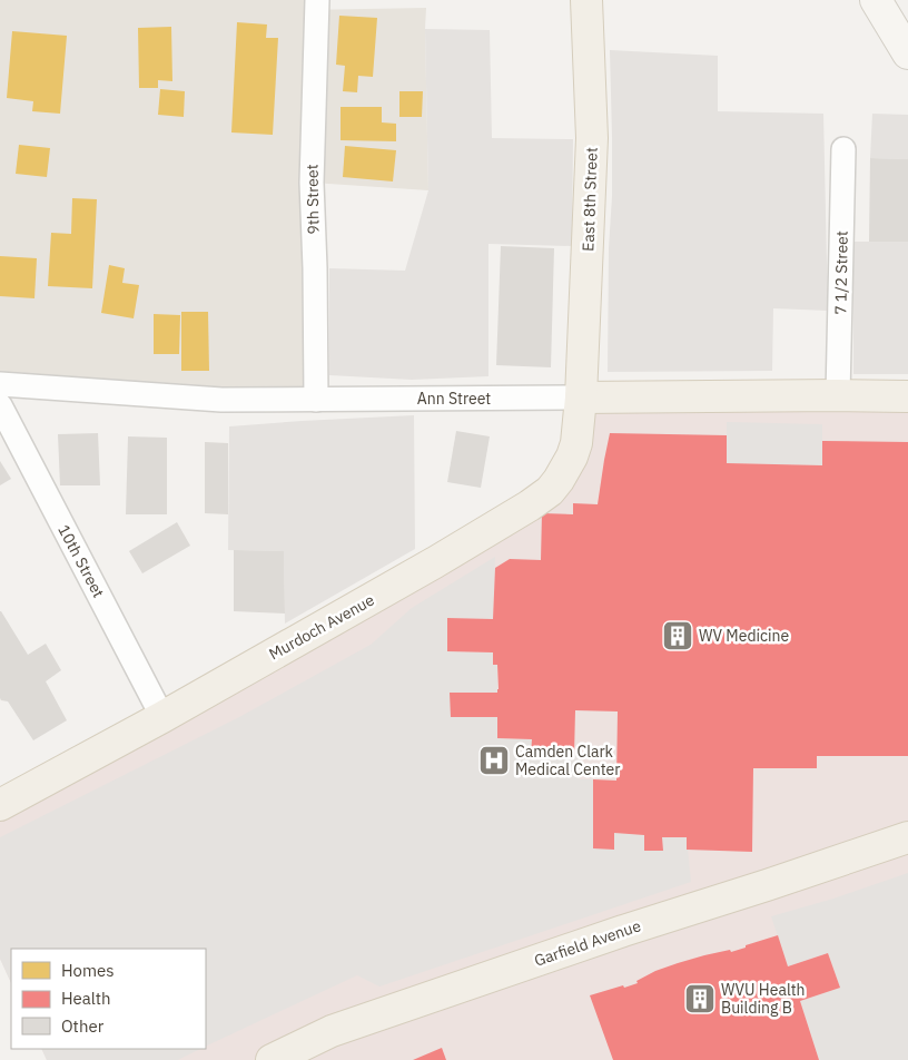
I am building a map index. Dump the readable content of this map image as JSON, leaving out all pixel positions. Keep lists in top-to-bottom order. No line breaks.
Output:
{"streets":{"main road":["East 8th Street","Ann Street","Murdoch Avenue","Garfield Avenue"],"street":["9th Street","7 1/2 Street","10th Street"]},"crossings":[["9th Street","Ann Street"],["East 8th Street","Ann Street"],["East 8th Street","Murdoch Avenue"],["7 1/2 Street","Ann Street"],["Ann Street","Murdoch Avenue"],["10th Street","Murdoch Avenue"]],"places":{"building":["WV Medicine","WVU Health Building B"],"hospital":["Camden Clark Medical Center"]},"legend":["Homes","Health","Other"]}
